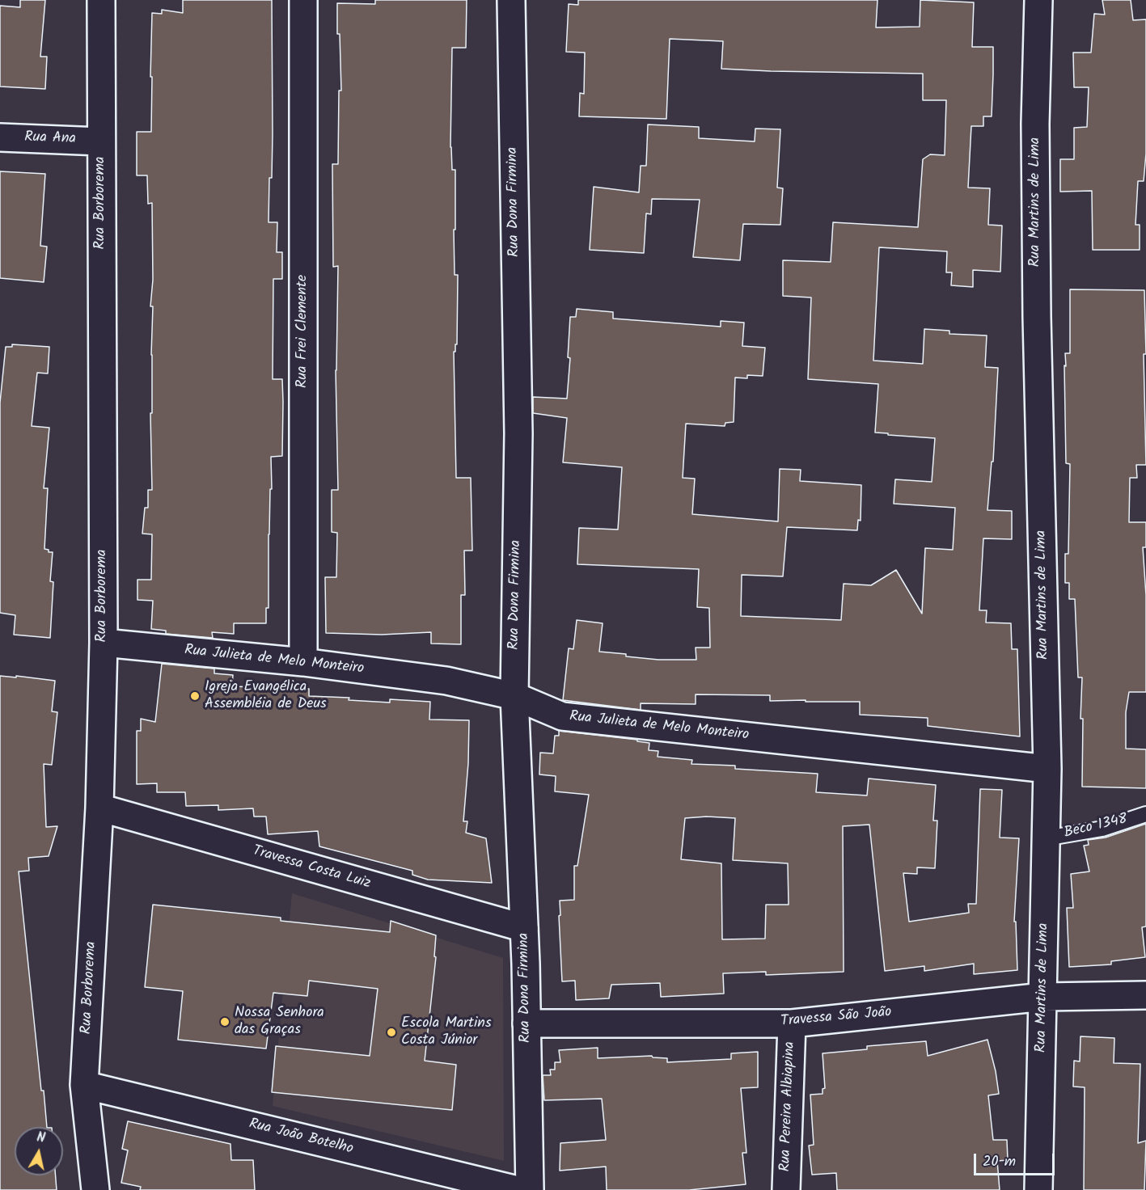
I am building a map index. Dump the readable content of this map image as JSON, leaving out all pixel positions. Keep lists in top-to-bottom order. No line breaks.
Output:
{"streets":{"street":["Rua Ana","Rua Dona Firmina","Rua Martins de Lima","Rua Borborema","Rua Frei Clemente","Rua Julieta de Melo Monteiro","Travessa Costa Luiz","Travessa São João","Rua Pereira Albiapina","Rua João Botelho"],"lane":["Beco 1348"]},"crossings":[["Rua Ana","Rua Borborema"],["Rua Dona Firmina","Rua Julieta de Melo Monteiro"],["Rua Dona Firmina","Travessa Costa Luiz"],["Rua Dona Firmina","Travessa São João"],["Rua Martins de Lima","Rua Julieta de Melo Monteiro"],["Rua Martins de Lima","Beco 1348"],["Rua Martins de Lima","Travessa São João"],["Rua Borborema","Rua Julieta de Melo Monteiro"],["Rua Borborema","Travessa Costa Luiz"],["Rua Borborema","Rua João Botelho"],["Rua Frei Clemente","Rua Julieta de Melo Monteiro"],["Travessa São João","Rua Pereira Albiapina"]],"places":["Igreja Evangélica Assembléia de Deus","Nossa Senhora das Graças","Escola Martins Costa Júnior"],"scale_bar":"20 m","north":"top"}
